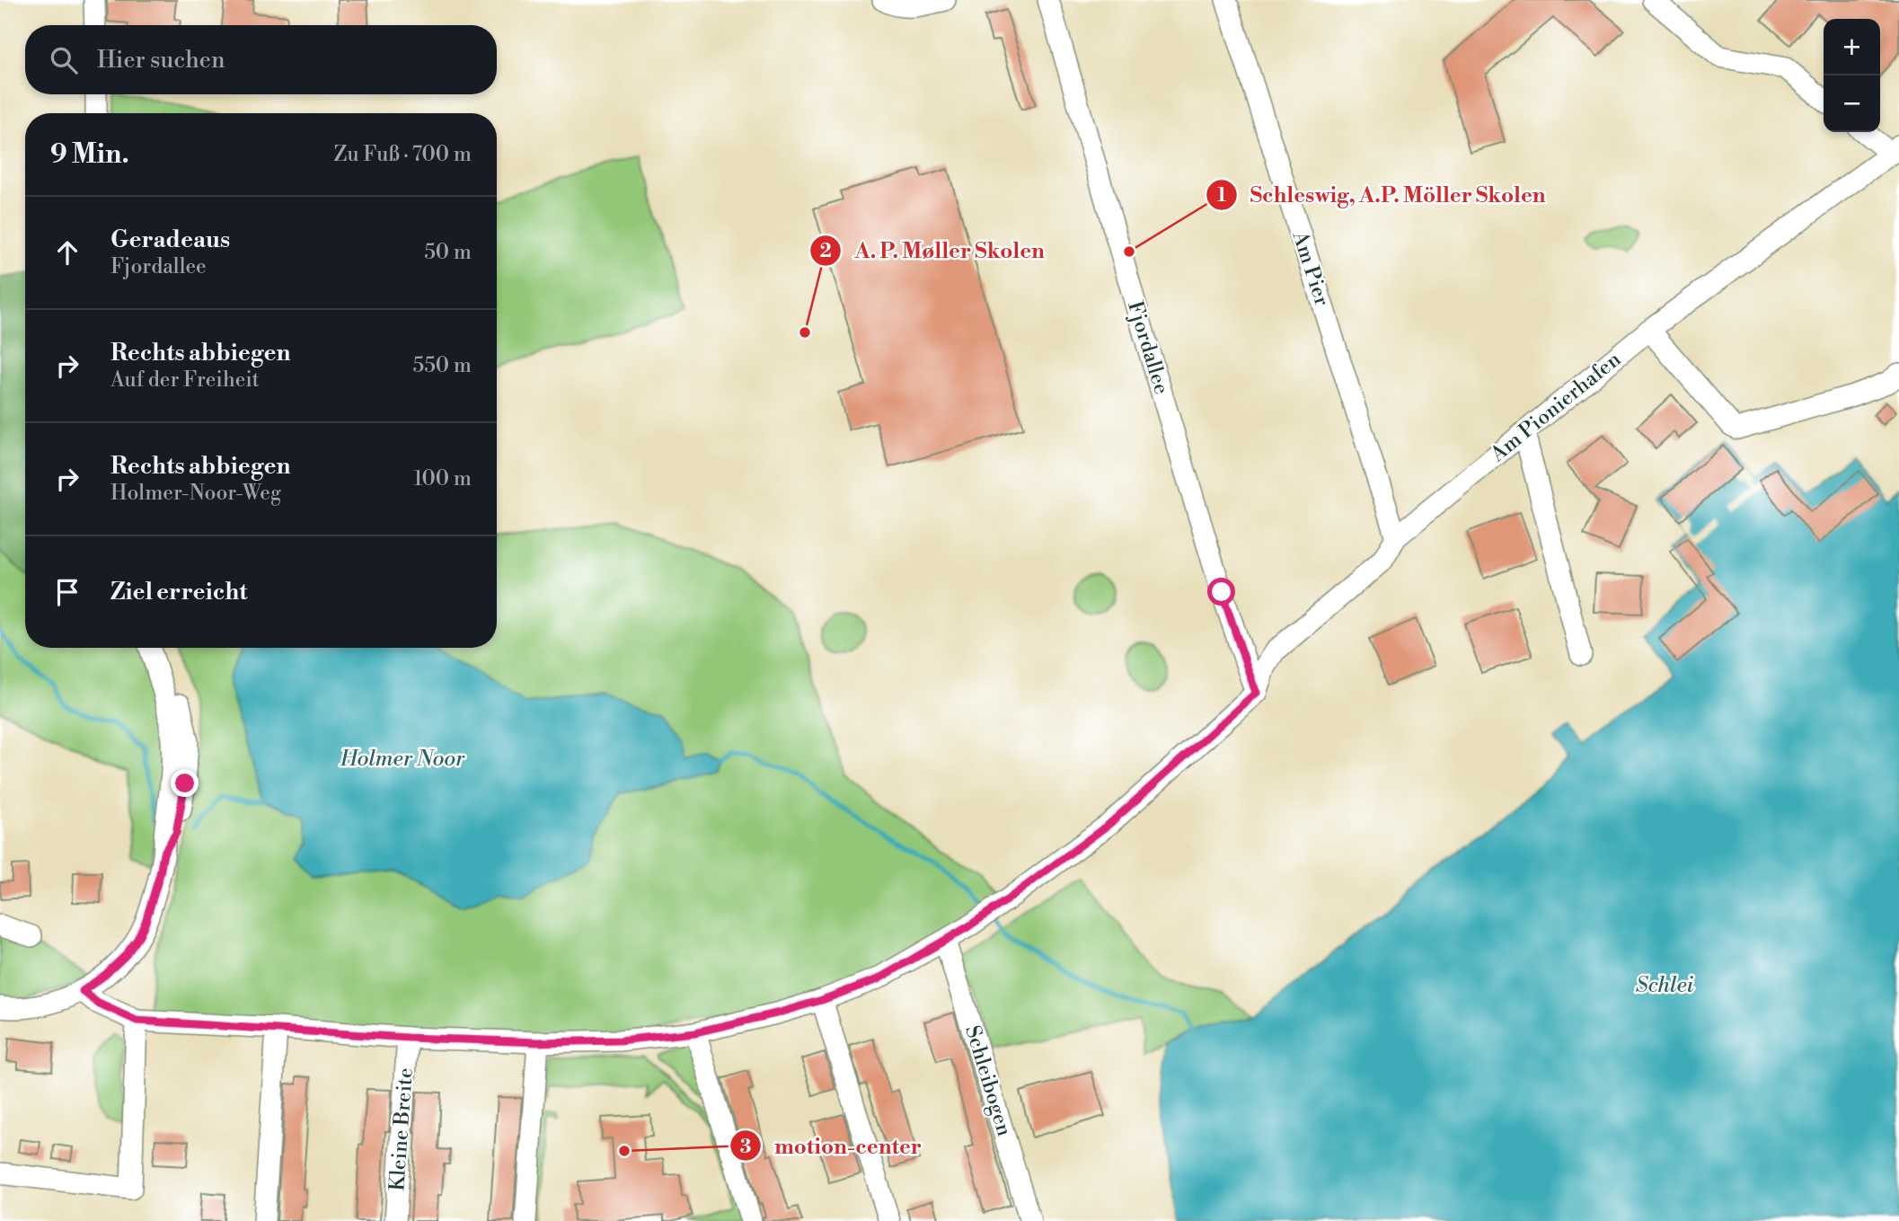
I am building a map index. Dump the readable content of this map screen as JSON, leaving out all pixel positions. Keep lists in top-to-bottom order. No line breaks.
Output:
{"streets":{"street":["Am Pier","Fjordallee","Am Pionierhafen","Schleibogen","Kleine Breite"]},"crossings":[["Am Pier","Am Pionierhafen"],["Fjordallee","Am Pionierhafen"]],"water":["Holmer Noor","Schlei"],"places":["Schleswig, A.P. Möller Skolen","A. P. Møller Skolen","motion-center"],"page":{"map_buttons":["+","−"],"search":"Hier suchen","heading":["9 Min.","Zu Fuß · 700 m"],"list":[["Geradeaus","Fjordallee","50 m"],["Rechts abbiegen","Auf der Freiheit","550 m"],["Rechts abbiegen","Holmer-Noor-Weg","100 m"],"Ziel erreicht"]}}
